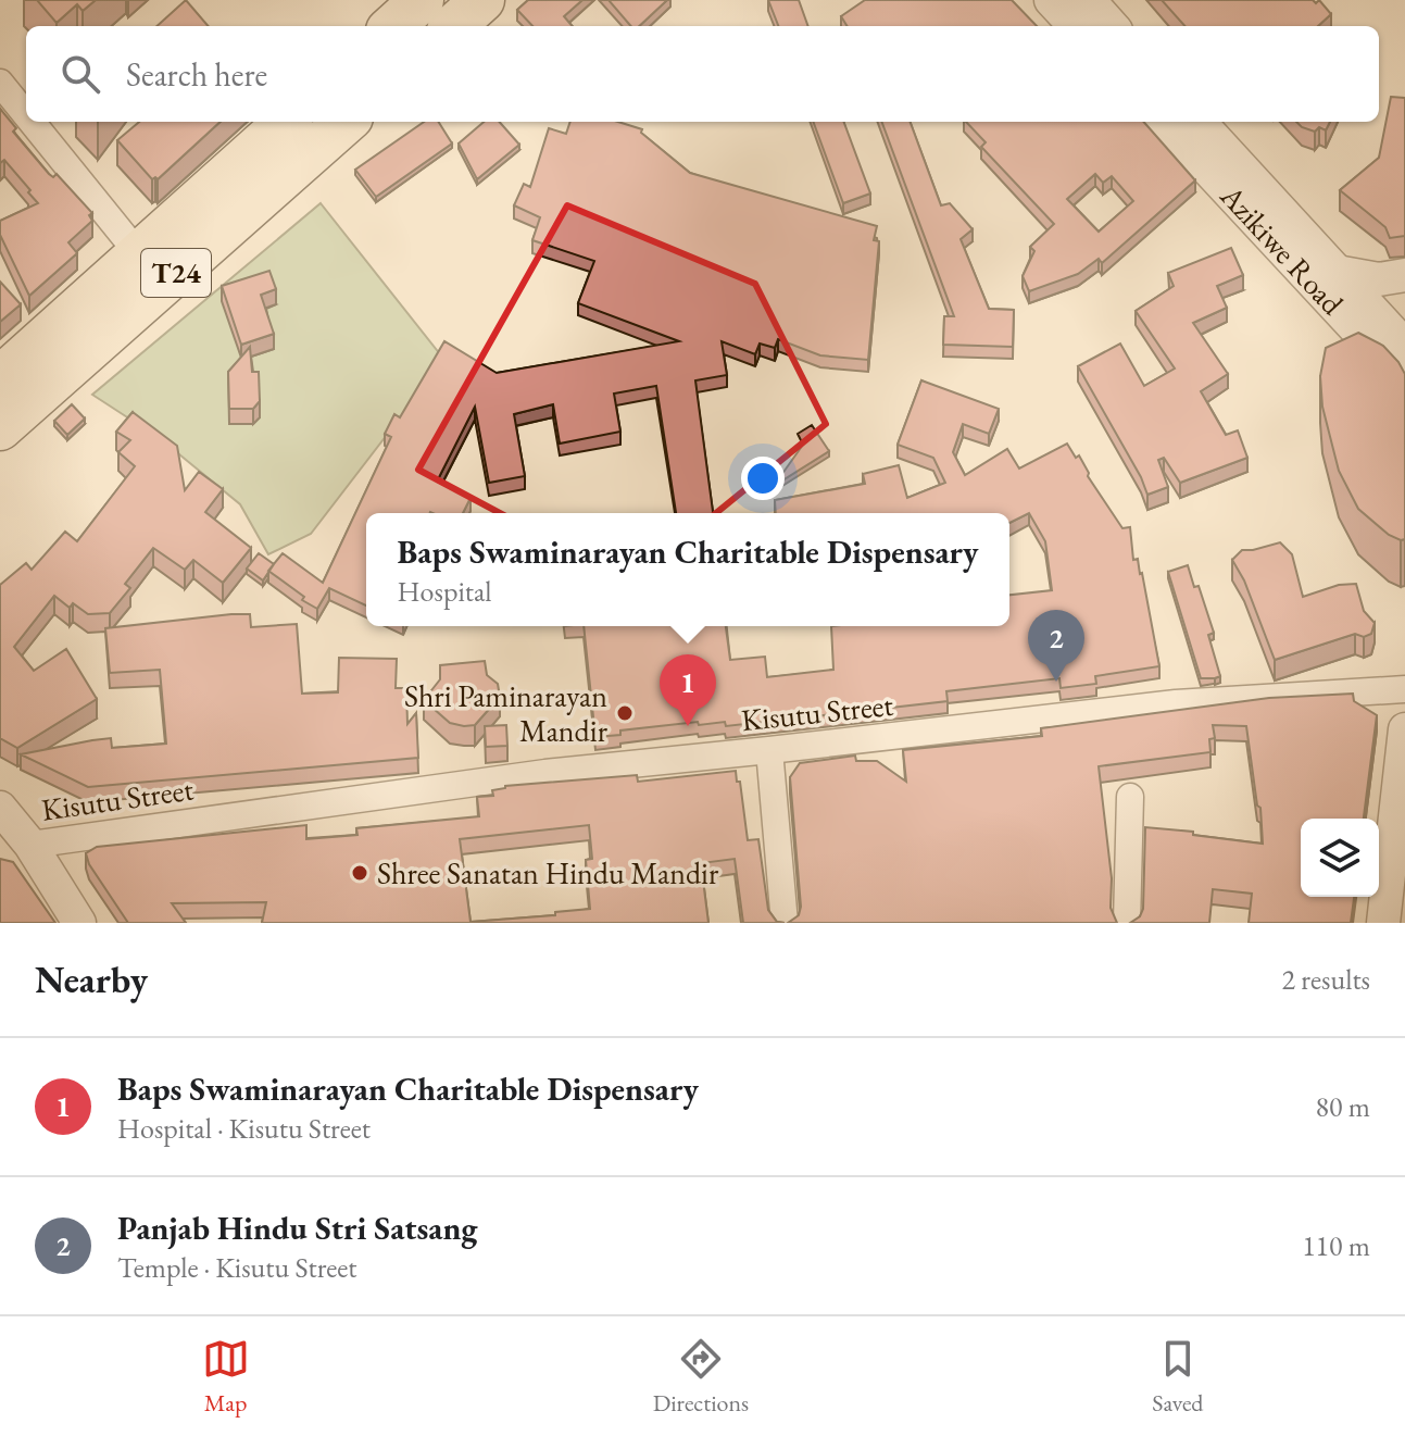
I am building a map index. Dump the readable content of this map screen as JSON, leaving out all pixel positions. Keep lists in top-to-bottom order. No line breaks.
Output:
{"streets":{"highway":["T24"],"street":["Azikiwe Road","Kisutu Street"]},"places":["Shri Paminarayan Mandir","Shree Sanatan Hindu Mandir"],"page":{"search":"Search here","popup":["Baps Swaminarayan Charitable Dispensary","Hospital"],"pins":["2","1"],"heading":["Nearby","2 results"],"list":[{"mark":"1","name":"Baps Swaminarayan Charitable Dispensary","note":"Hospital · Kisutu Street","value":"80 m"},{"mark":"2","name":"Panjab Hindu Stri Satsang","note":"Temple · Kisutu Street","value":"110 m"}],"nav":["Map","Directions","Saved"]}}
